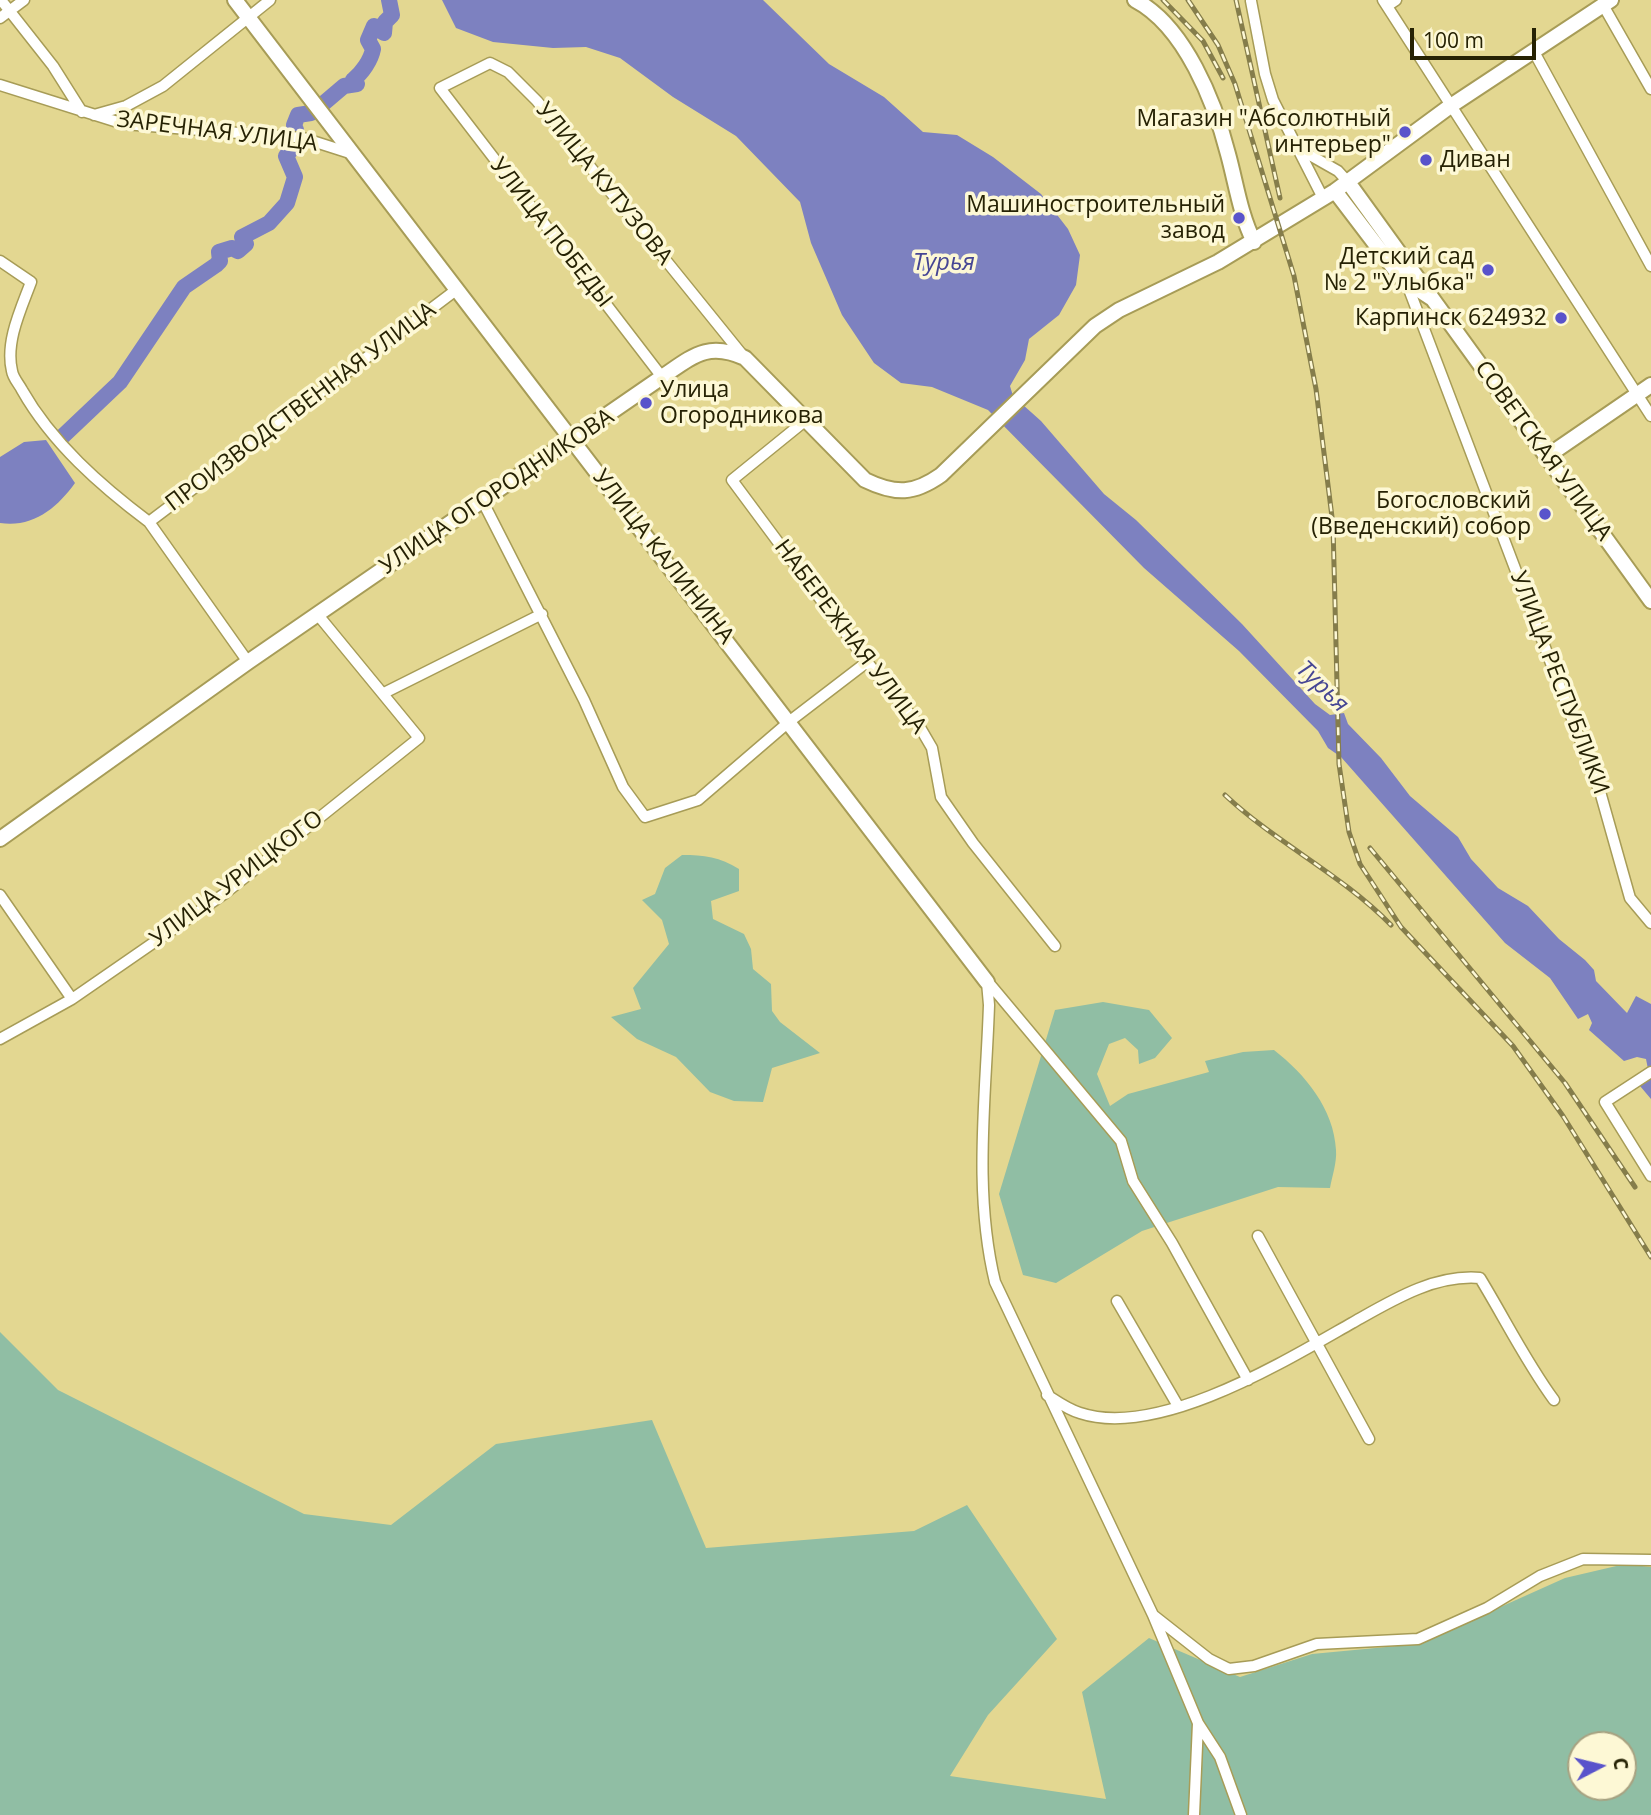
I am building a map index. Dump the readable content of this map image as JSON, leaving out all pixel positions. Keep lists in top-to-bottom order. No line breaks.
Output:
{"streets":{"street":["ЗАРЕЧНАЯ УЛИЦА","УЛИЦА КУТУЗОВА","УЛИЦА ПОБЕДЫ","ПРОИЗВОДСТВЕННАЯ УЛИЦА","СОВЕТСКАЯ УЛИЦА","УЛИЦА ОГОРОДНИКОВА","УЛИЦА КАЛИНИНА","НАБЕРЕЖНАЯ УЛИЦА","УЛИЦА РЕСПУБЛИКИ","УЛИЦА УРИЦКОГО"]},"crossings":[["ЗАРЕЧНАЯ УЛИЦА","УЛИЦА КАЛИНИНА"],["УЛИЦА КУТУЗОВА","УЛИЦА ПОБЕДЫ"],["УЛИЦА КУТУЗОВА","УЛИЦА ОГОРОДНИКОВА"],["УЛИЦА ПОБЕДЫ","УЛИЦА ОГОРОДНИКОВА"],["ПРОИЗВОДСТВЕННАЯ УЛИЦА","УЛИЦА ОГОРОДНИКОВА"],["ПРОИЗВОДСТВЕННАЯ УЛИЦА","УЛИЦА КАЛИНИНА"],["СОВЕТСКАЯ УЛИЦА","УЛИЦА РЕСПУБЛИКИ"],["УЛИЦА ОГОРОДНИКОВА","УЛИЦА КАЛИНИНА"],["УЛИЦА ОГОРОДНИКОВА","УЛИЦА УРИЦКОГО"]],"water":["Турья"],"places":["Магазин \"Абсолютный интерьер\"","Диван","Машиностроительный завод","Детский сад № 2 \"Улыбка\"","Карпинск 624932","Улица Огородникова","Богословский (Введенский) собор"],"scale_bar":"100 m","north":"right"}
